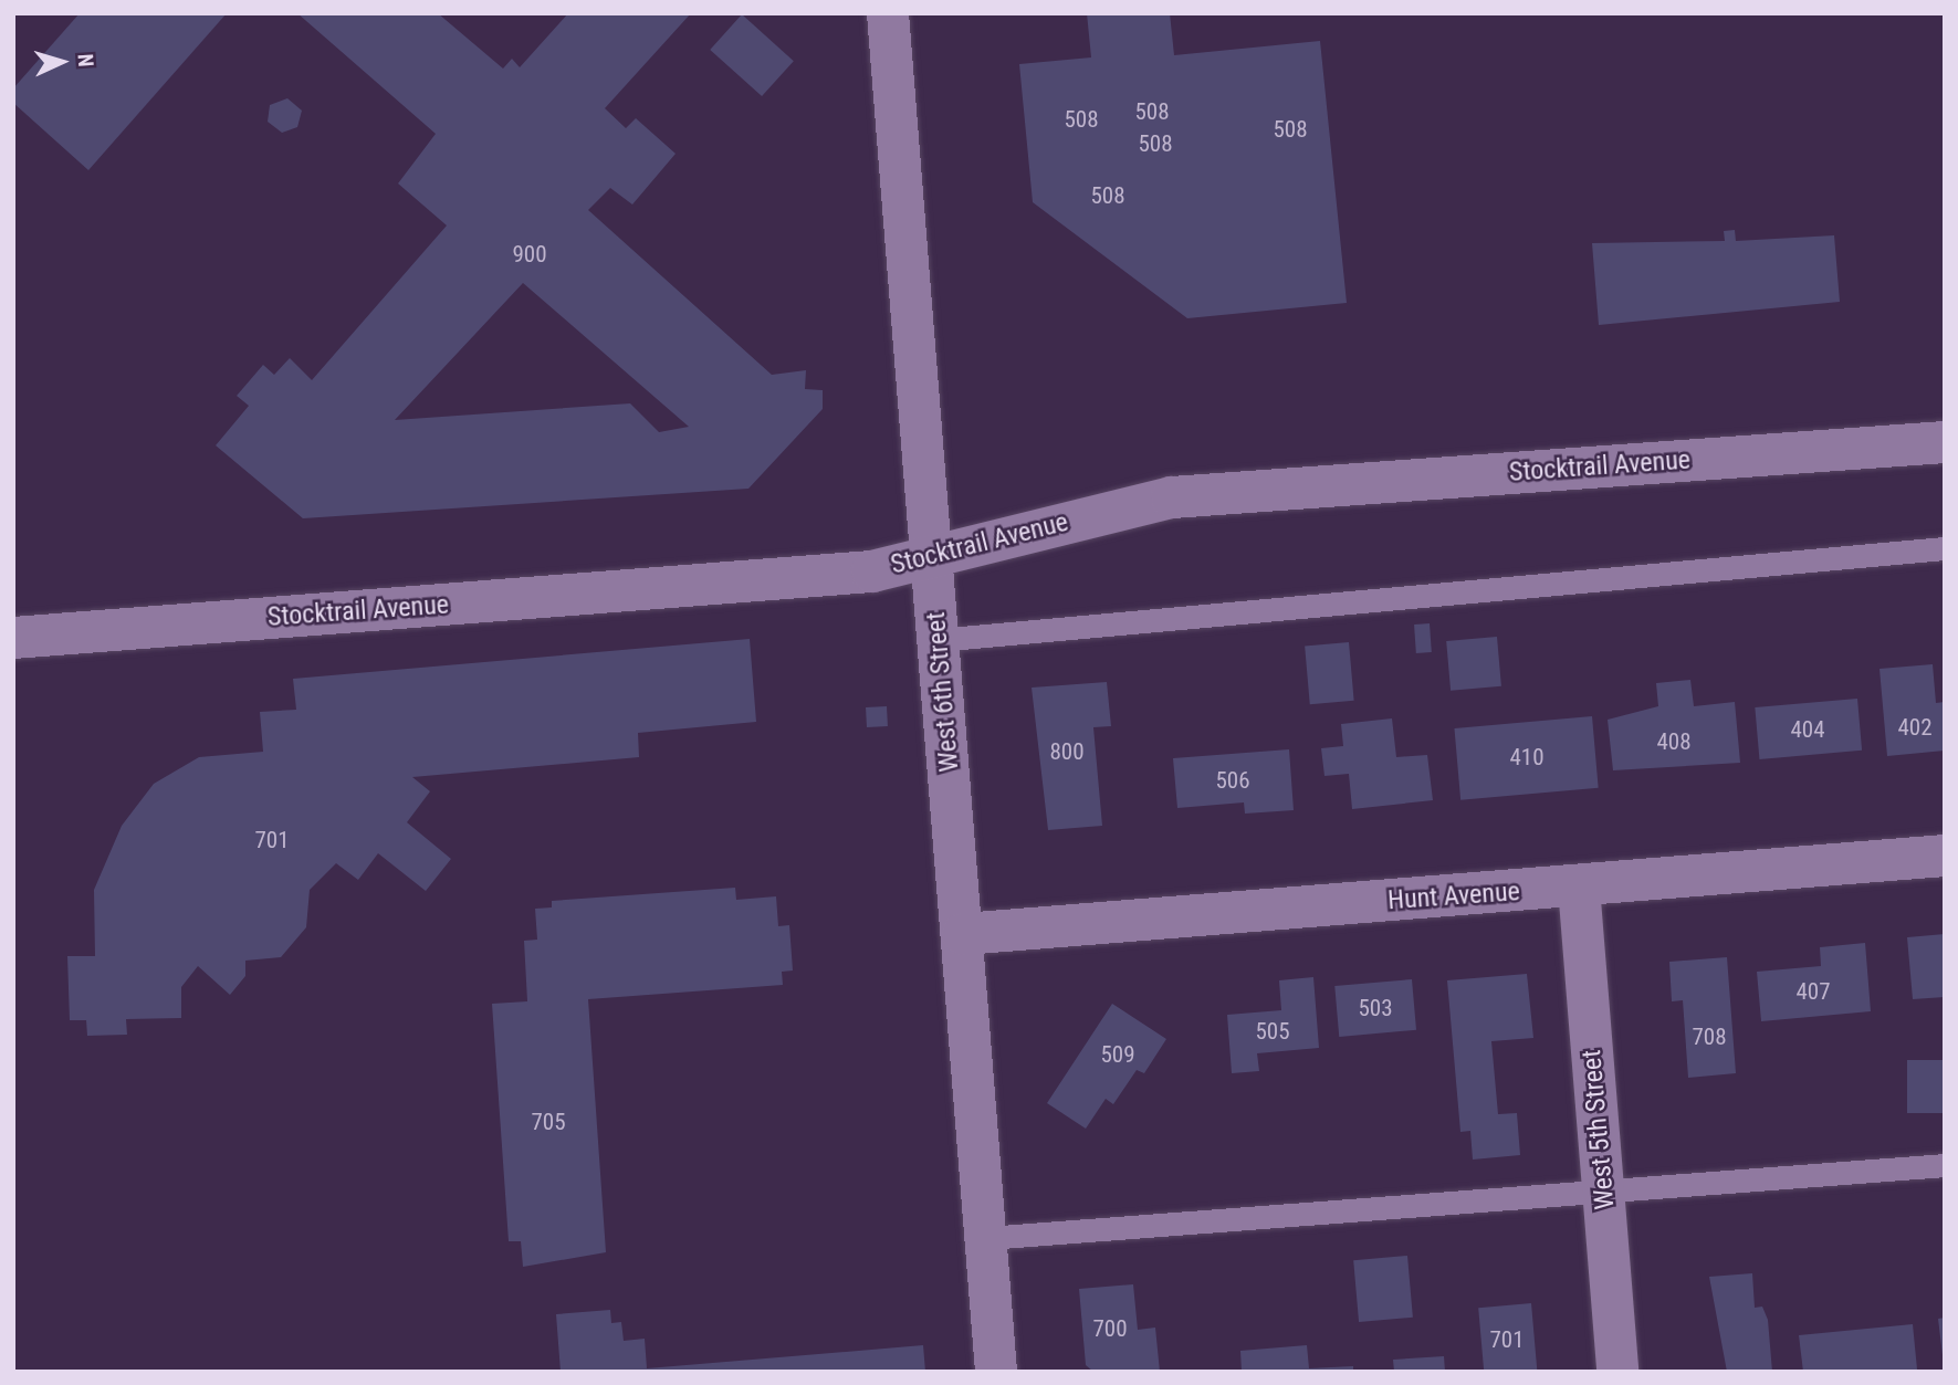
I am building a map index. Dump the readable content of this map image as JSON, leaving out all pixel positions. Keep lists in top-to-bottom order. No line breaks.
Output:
{"streets":{"street":["Stocktrail Avenue","West 6th Street","Hunt Avenue","West 5th Street"]},"crossings":[["Stocktrail Avenue","West 6th Street"],["West 6th Street","Hunt Avenue"],["Hunt Avenue","West 5th Street"]],"house_numbers":["508","508","508","508","508","900","402","404","408","800","410","506","701","407","503","505","708","509","705","700","701"],"north":"right"}
